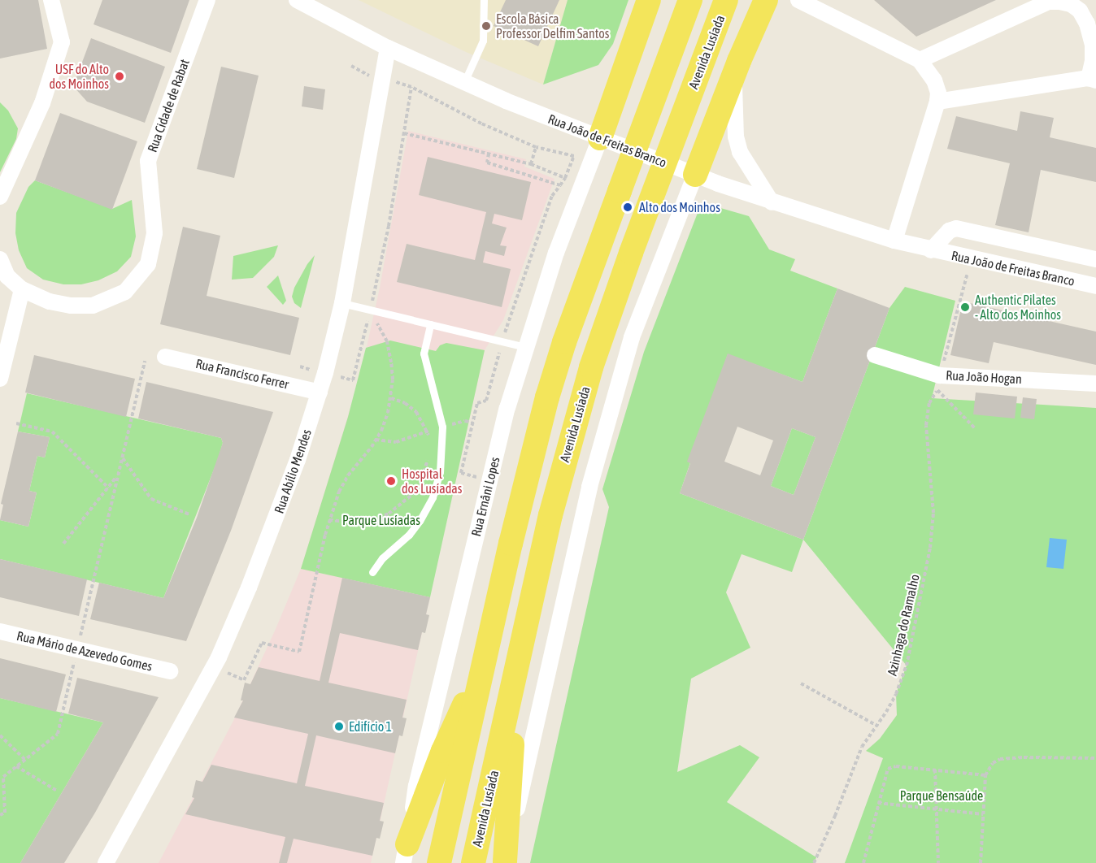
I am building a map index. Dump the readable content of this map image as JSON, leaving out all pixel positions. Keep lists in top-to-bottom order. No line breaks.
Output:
{"streets":{"main road":["Avenida Lusíada"],"street":["Rua Cidade de Rabat","Rua João de Freitas Branco","Rua Francisco Ferrer","Rua João Hogan","Rua Abílio Mendes","Rua Ernâni Lopes","Rua Mário de Azevedo Gomes"],"path":["Azinhaga do Ramalho"]},"crossings":[["Rua João de Freitas Branco","Rua Abílio Mendes"],["Rua João de Freitas Branco","Rua Ernâni Lopes"],["Rua Francisco Ferrer","Rua Abílio Mendes"],["Rua João Hogan","Azinhaga do Ramalho"]],"parks":["Parque Lusíadas","Parque Bensaúde"],"places":["Escola Básica Professor Delfim Santos","USF do Alto dos Moinhos","Alto dos Moinhos","Authentic Pilates - Alto dos Moinhos","Hospital dos Lusíadas","Edifício 1"]}
